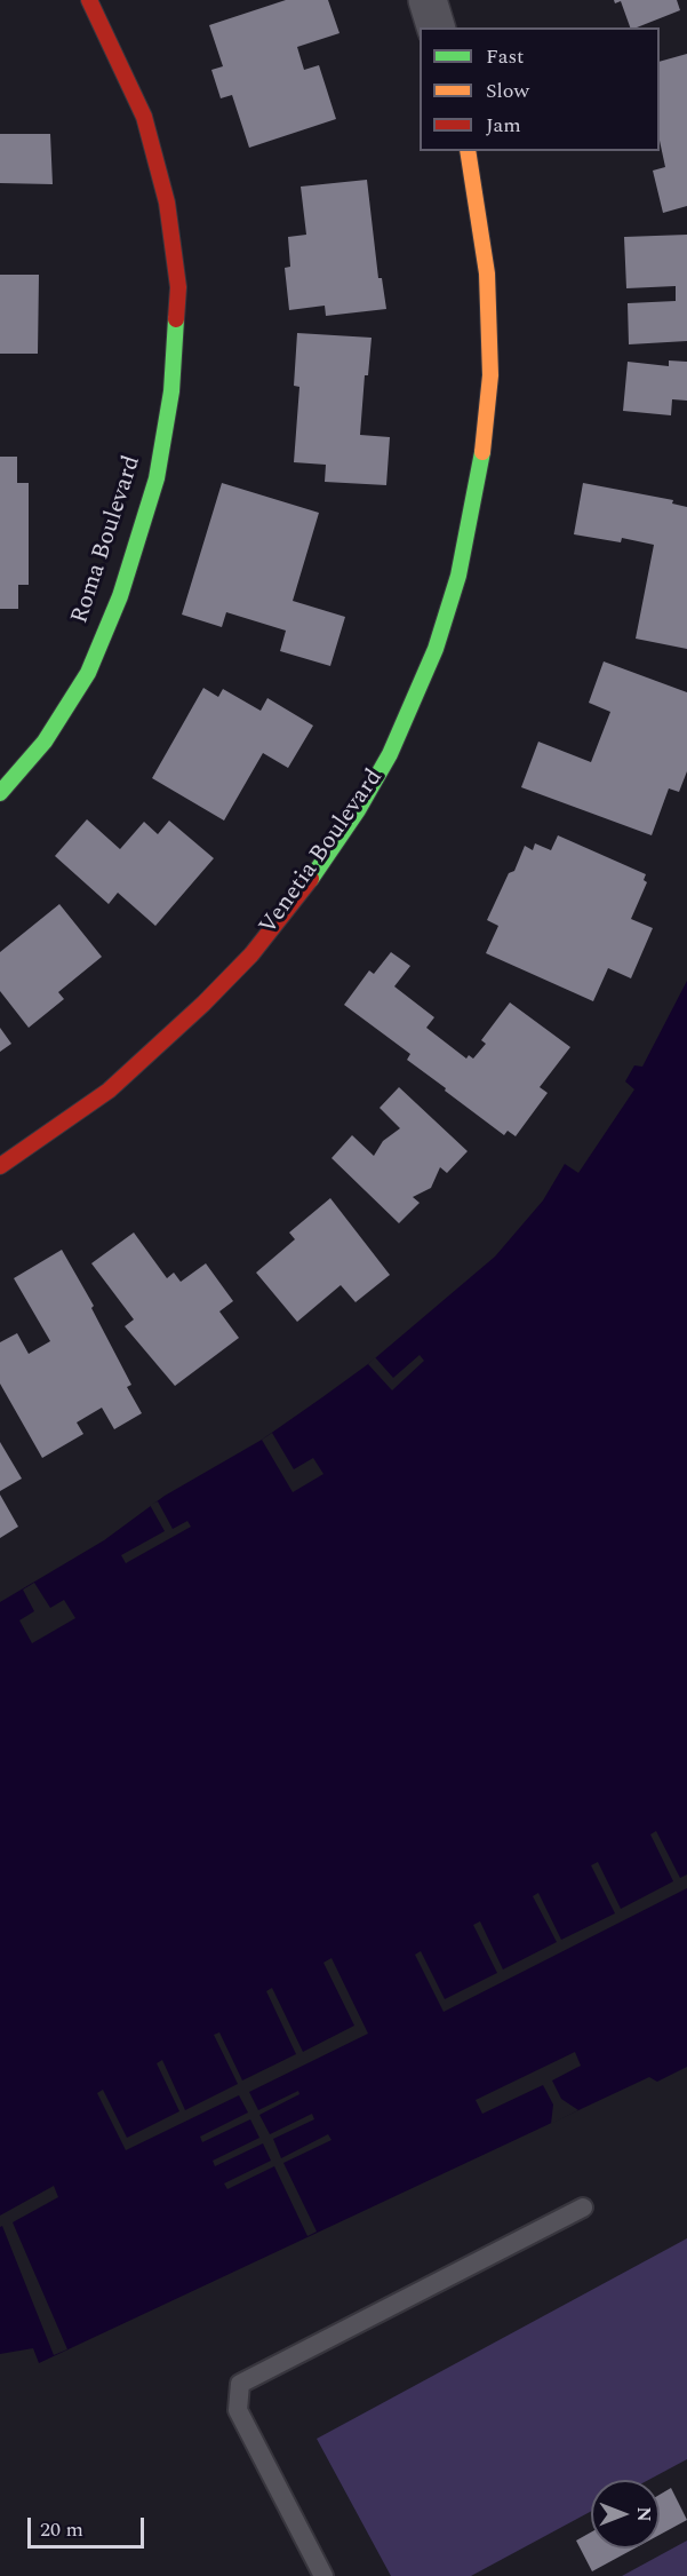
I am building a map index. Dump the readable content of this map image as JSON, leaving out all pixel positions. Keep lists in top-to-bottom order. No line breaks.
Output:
{"streets":{"street":["Roma Boulevard","Venetia Boulevard"]},"legend":["Fast","Slow","Jam"],"scale_bar":"20 m","north":"right"}
